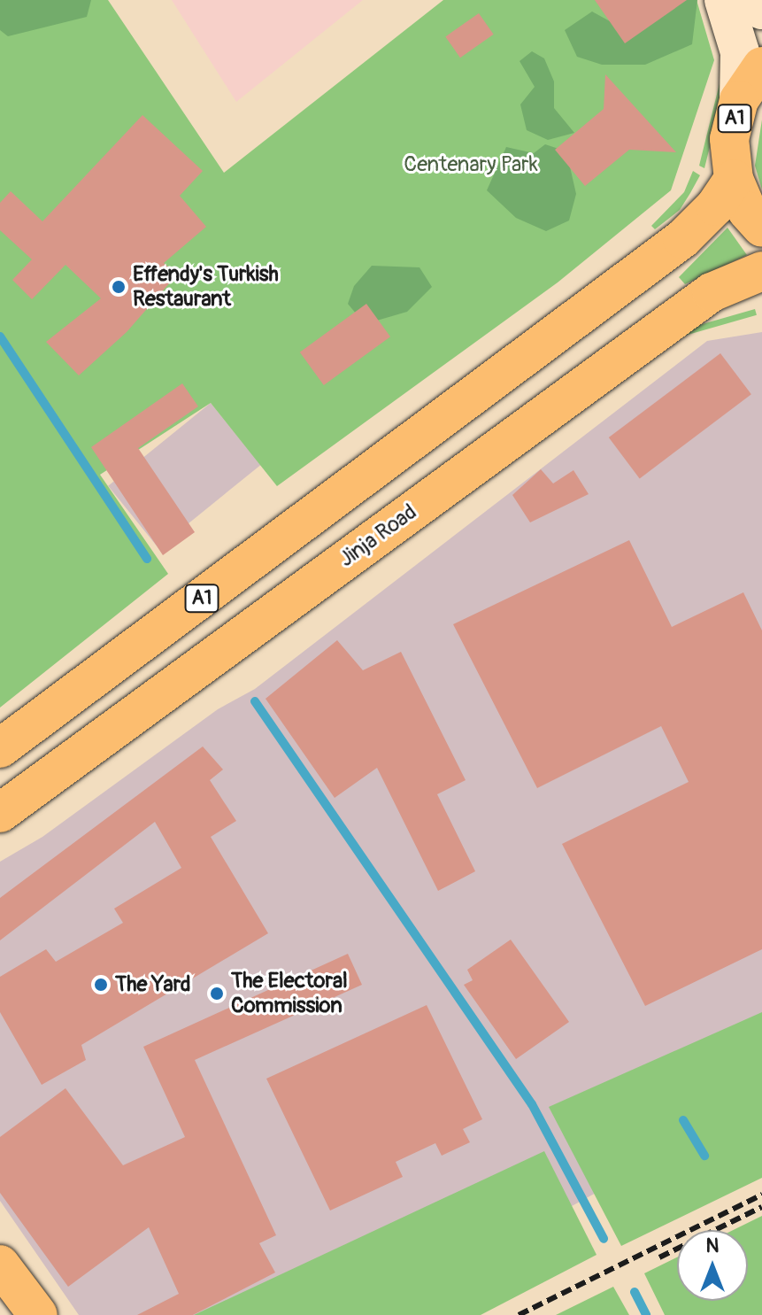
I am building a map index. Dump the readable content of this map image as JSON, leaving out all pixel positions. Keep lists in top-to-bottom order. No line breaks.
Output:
{"streets":{"highway":["A1","Jinja Road"]},"parks":["Centenary Park"],"places":["Effendy's Turkish Restaurant","The Yard","The Electoral Commission"],"north":"top"}
